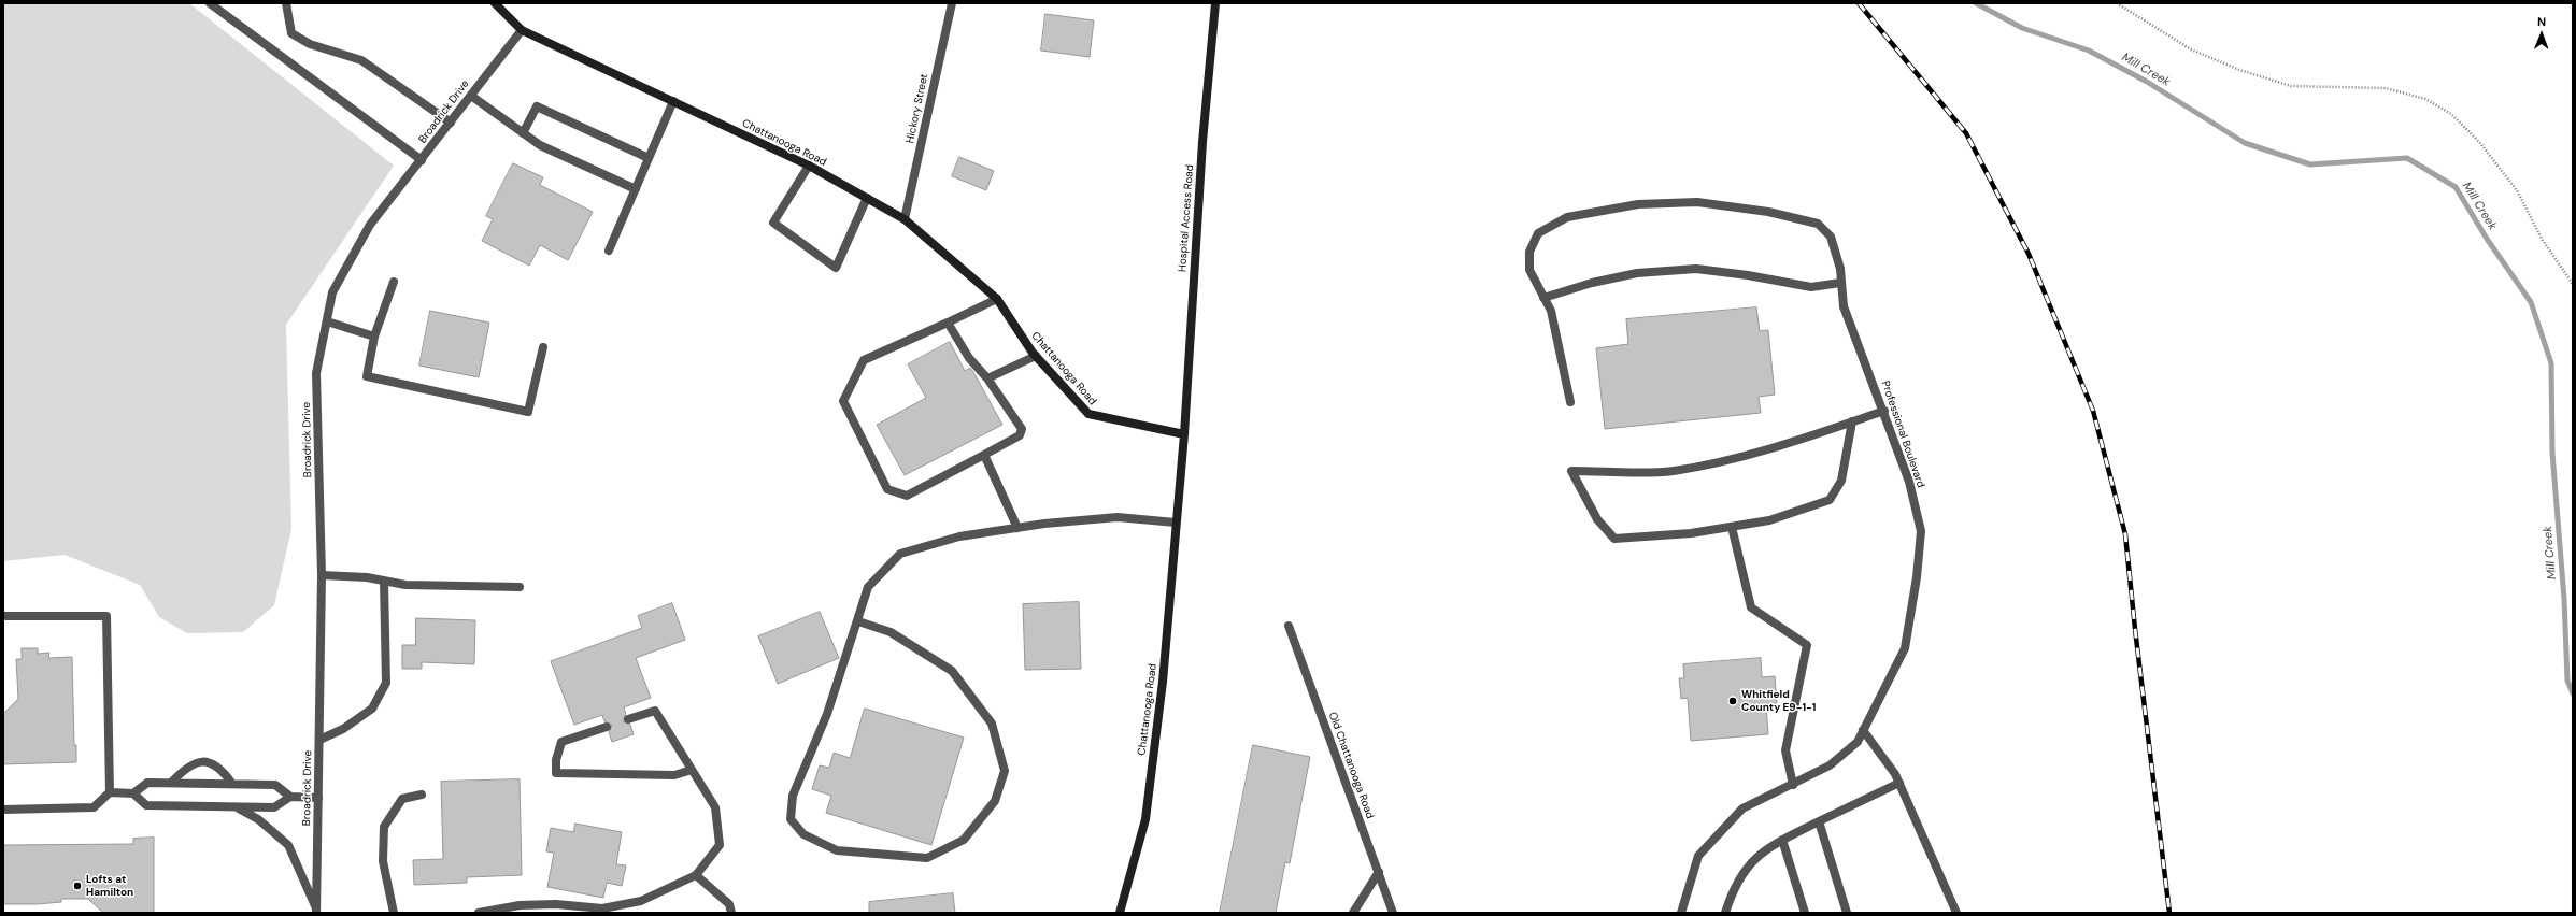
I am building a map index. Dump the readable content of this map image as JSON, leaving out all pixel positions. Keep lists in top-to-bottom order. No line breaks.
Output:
{"streets":{"main road":["Chattanooga Road","Hospital Access Road"],"street":["Hickory Street","Broadrick Drive","Professional Boulevard","Old Chattanooga Road"]},"crossings":[["Hickory Street","Chattanooga Road"],["Broadrick Drive","Chattanooga Road"],["Chattanooga Road","Hospital Access Road"]],"water":["Mill Creek"],"places":["Whitfield County E9-1-1","Lofts at Hamilton"],"north":"top"}
